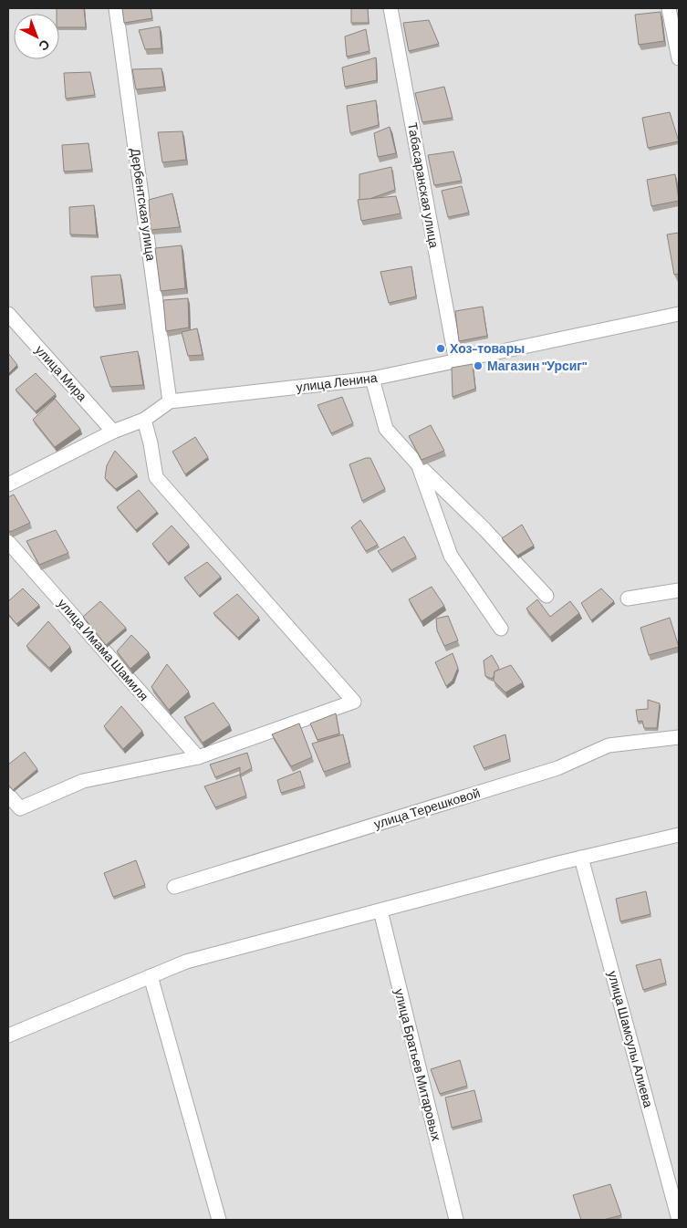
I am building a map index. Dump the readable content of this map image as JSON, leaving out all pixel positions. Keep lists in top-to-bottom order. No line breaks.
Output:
{"streets":{"street":["Табасаранская улица","Дербентская улица","улица Мира","улица Ленина","улица Имама Шамиля","улица Терешковой","улица Шамсулы Алиева","улица Братьев Митаровых"]},"crossings":[["Табасаранская улица","улица Ленина"],["Дербентская улица","улица Ленина"],["улица Мира","улица Ленина"]],"places":["Хоз-товары","Магазин \"Урсиг\""],"north":"bottom right"}
